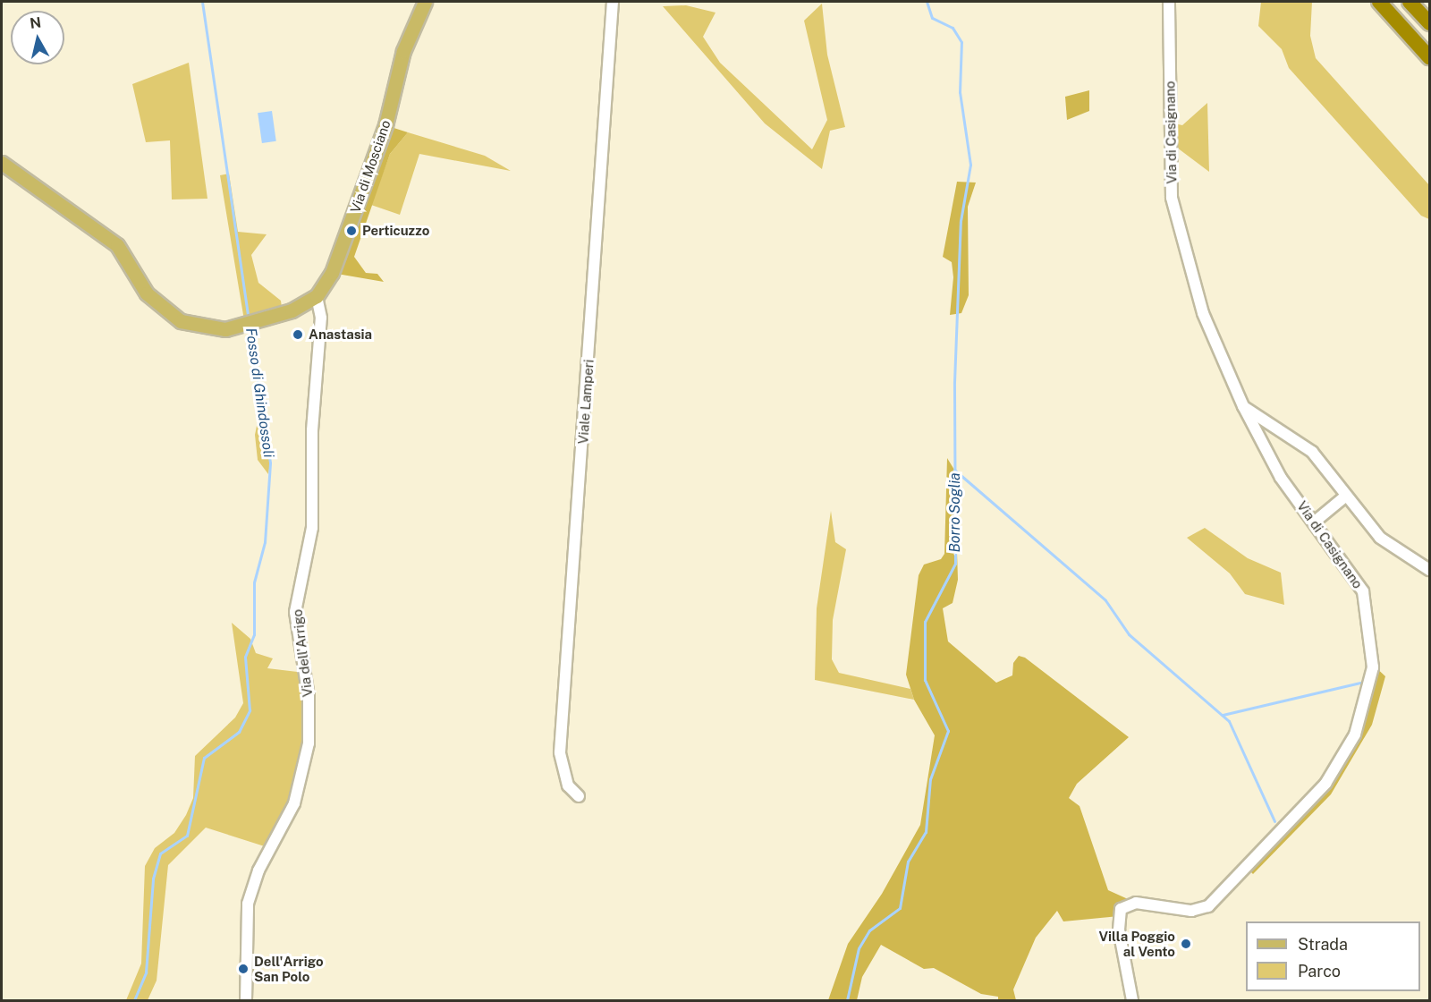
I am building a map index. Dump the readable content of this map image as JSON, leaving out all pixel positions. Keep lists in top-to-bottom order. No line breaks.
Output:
{"streets":{"main road":["Via di Mosciano"],"street":["Via di Casignano","Viale Lamperi","Via dell'Arrigo"]},"crossings":[["Via di Mosciano","Via dell'Arrigo"]],"water":["Fosso di Ghindossoli","Borro Soglia"],"places":["Perticuzzo","Anastasia","Villa Poggio al Vento","Dell'Arrigo San Polo"],"legend":["Strada","Parco"],"north":"top"}
